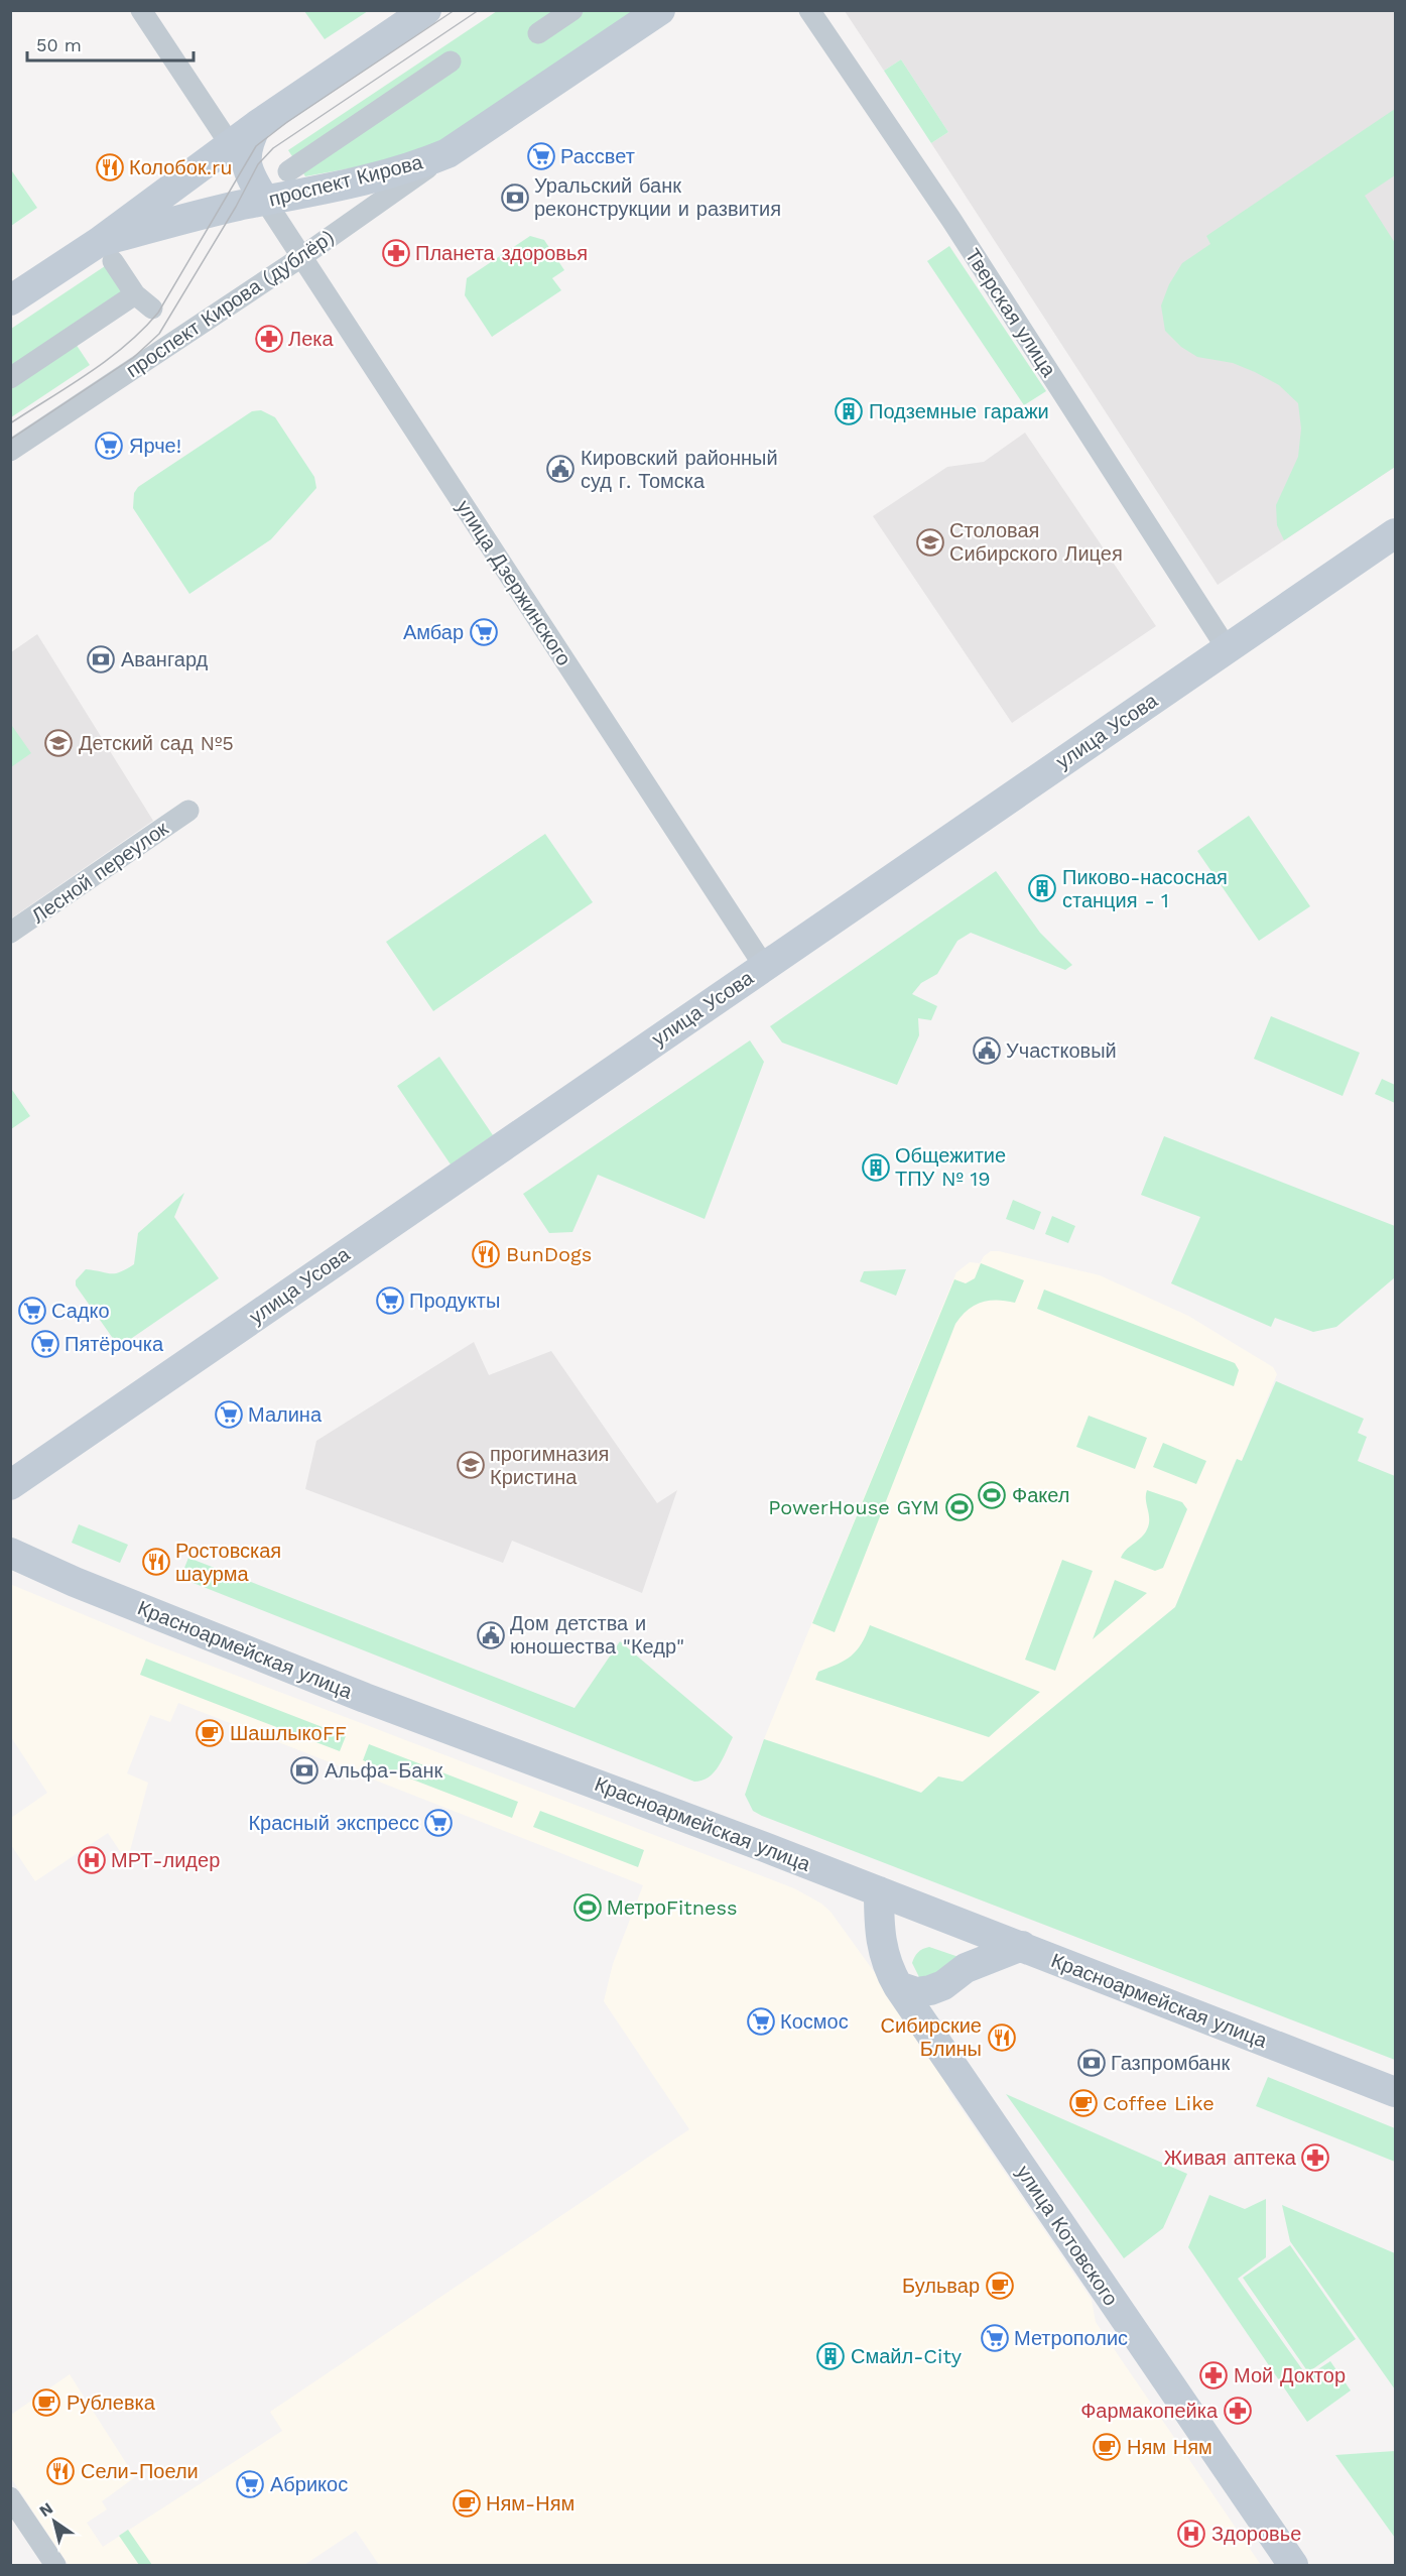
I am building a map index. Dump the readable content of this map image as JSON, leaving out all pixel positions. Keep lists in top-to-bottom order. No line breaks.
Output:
{"streets":{"main road":["проспект Кирова","улица Усова","Красноармейская улица","улица Котовского"],"street":["проспект Кирова (дублёр)","Тверская улица","улица Дзержинского","Лесной переулок"]},"crossings":[["проспект Кирова","проспект Кирова (дублёр)"],["проспект Кирова","улица Дзержинского"],["проспект Кирова (дублёр)","улица Дзержинского"],["Тверская улица","улица Усова"],["улица Дзержинского","улица Усова"],["Красноармейская улица","улица Котовского"]],"places":{"supermarket":["Рассвет","Ярче!","Амбар","Продукты","Садко","Пятёрочка","Малина","Красный экспресс","Космос","Метрополис","Абрикос"],"restaurant":["Колобок.ru","BunDogs","Ростовская шаурма","Сибирские Блины","Сели-Поели"],"bank":["Уральский банк реконструкции и развития","Авангард","Альфа-Банк","Газпромбанк"],"pharmacy":["Планета здоровья","Лека","Живая аптека","Мой Доктор","Фармакопейка"],"building":["Подземные гаражи","Пиково-насосная станция - 1","Общежитие ТПУ № 19","Смайл-City"],"public building":["Кировский районный суд г. Томска","Участковый","Дом детства и юношества \"Кедр\""],"school or university":["Столовая Сибирского Лицея","Детский сад №5","прогимназия Кристина"],"sports":["Факел","PowerHouse GYM","МетроFitness"],"cafe":["ШашлыкоFF","Coffee Like","Бульвар","Рублевка","Ням Ням","Ням-Ням"],"hospital":["МРТ-лидер","Здоровье"]},"scale_bar":"50 m","north":"top left"}
